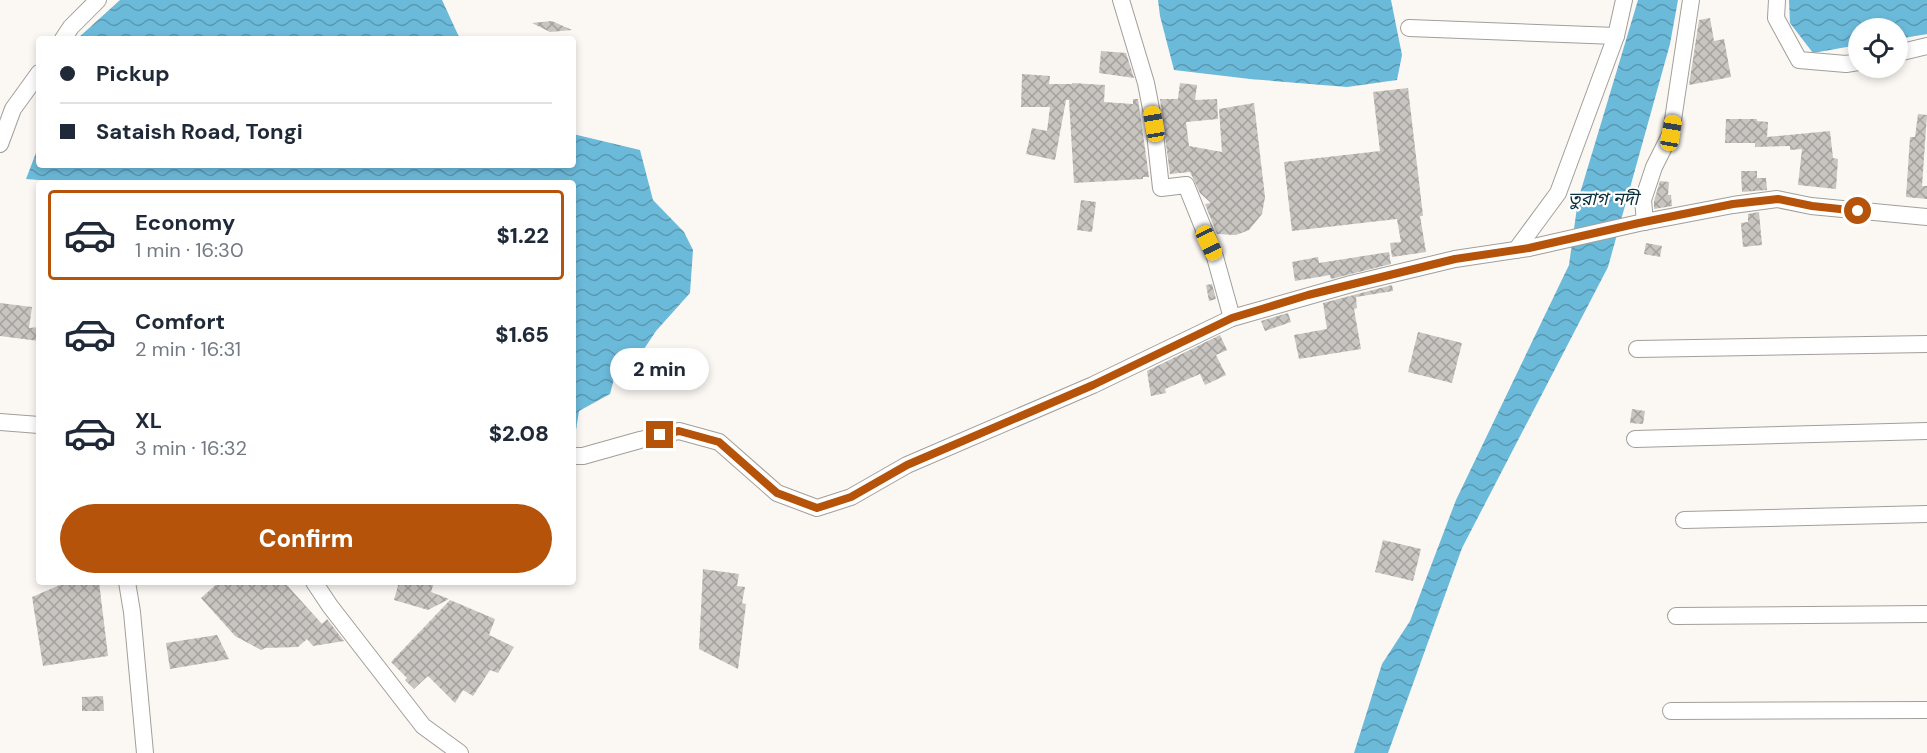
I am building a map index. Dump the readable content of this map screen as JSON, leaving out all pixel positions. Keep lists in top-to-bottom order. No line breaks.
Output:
{"water":["তুরাগ নদী"],"page":{"banner":["Pickup","Sataish Road, Tongi"],"list":[{"name":"Economy","note":"1 min · 16:30","value":"$1.22"},{"name":"Comfort","note":"2 min · 16:31","value":"$1.65"},{"name":"XL","note":"3 min · 16:32","value":"$2.08"}],"bubble":"2 min","buttons":"Confirm"}}
